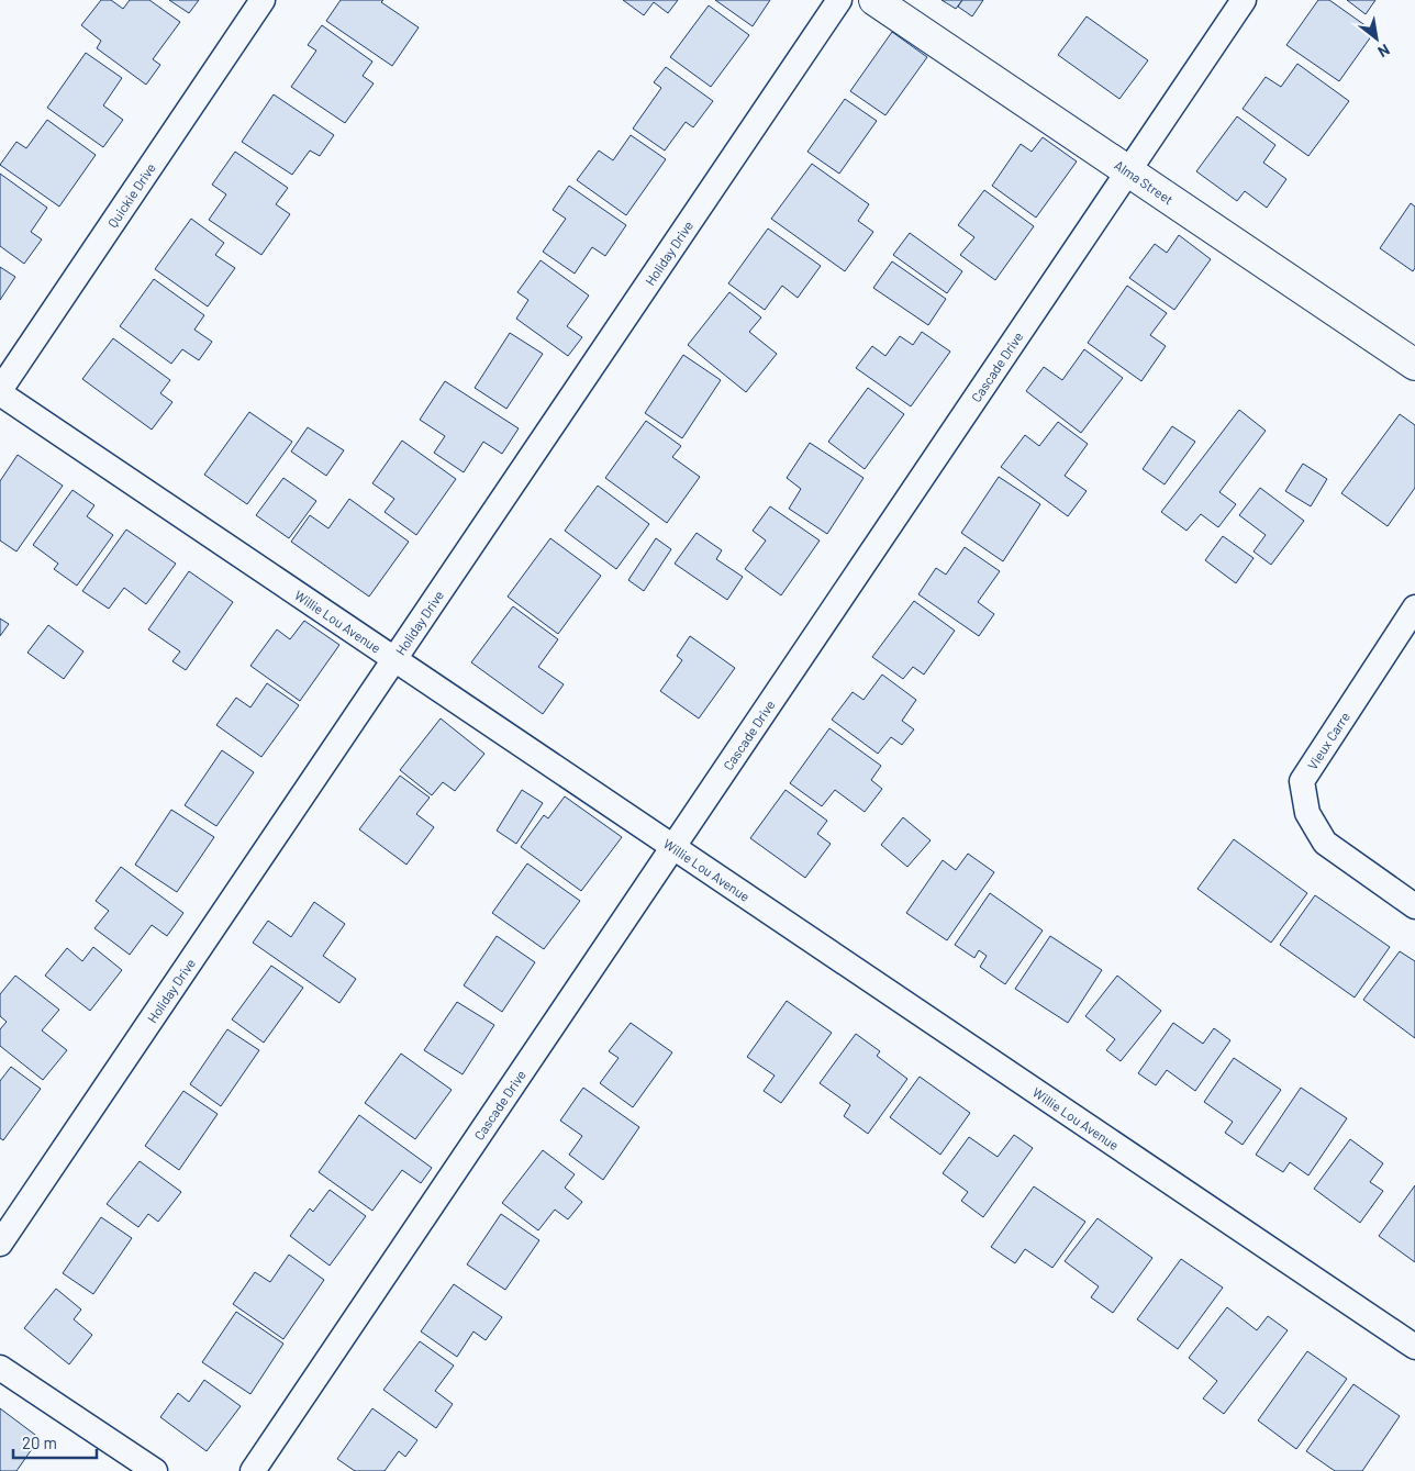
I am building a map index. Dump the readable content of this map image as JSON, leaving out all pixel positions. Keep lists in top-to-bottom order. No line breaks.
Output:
{"streets":{"street":["Alma Street","Quickie Drive","Holiday Drive","Cascade Drive","Willie Lou Avenue","Vieux Carre"]},"crossings":[["Alma Street","Cascade Drive"],["Quickie Drive","Willie Lou Avenue"],["Holiday Drive","Willie Lou Avenue"],["Cascade Drive","Willie Lou Avenue"]],"scale_bar":"20 m","north":"bottom right"}
